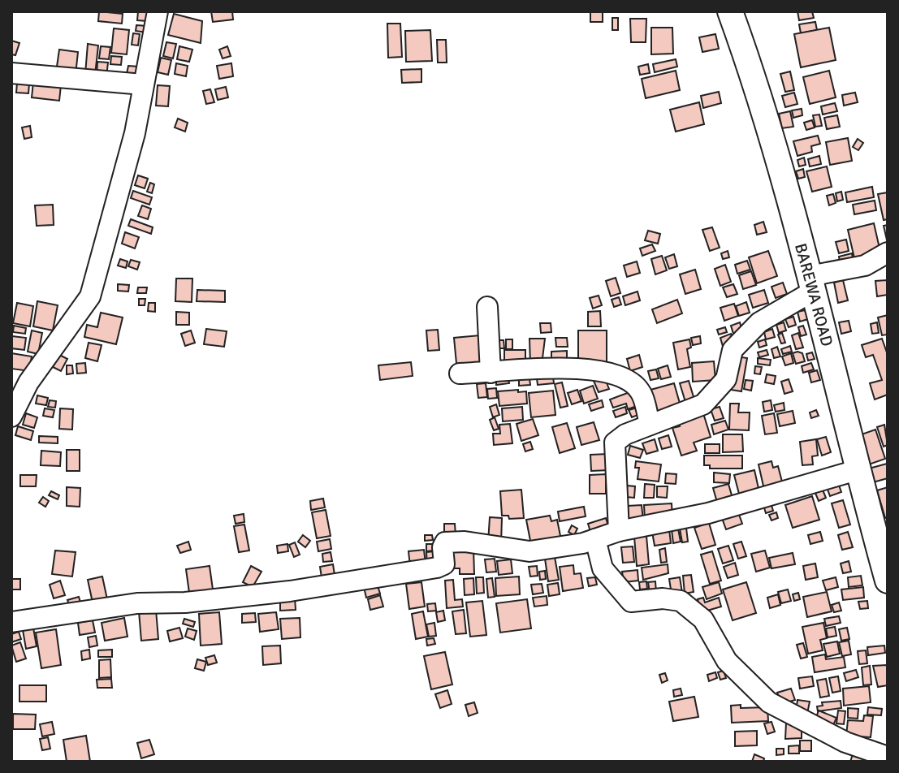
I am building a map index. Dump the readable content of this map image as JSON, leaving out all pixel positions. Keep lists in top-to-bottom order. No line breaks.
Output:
{"streets":{"main road":["BAREWA ROAD"]}}
